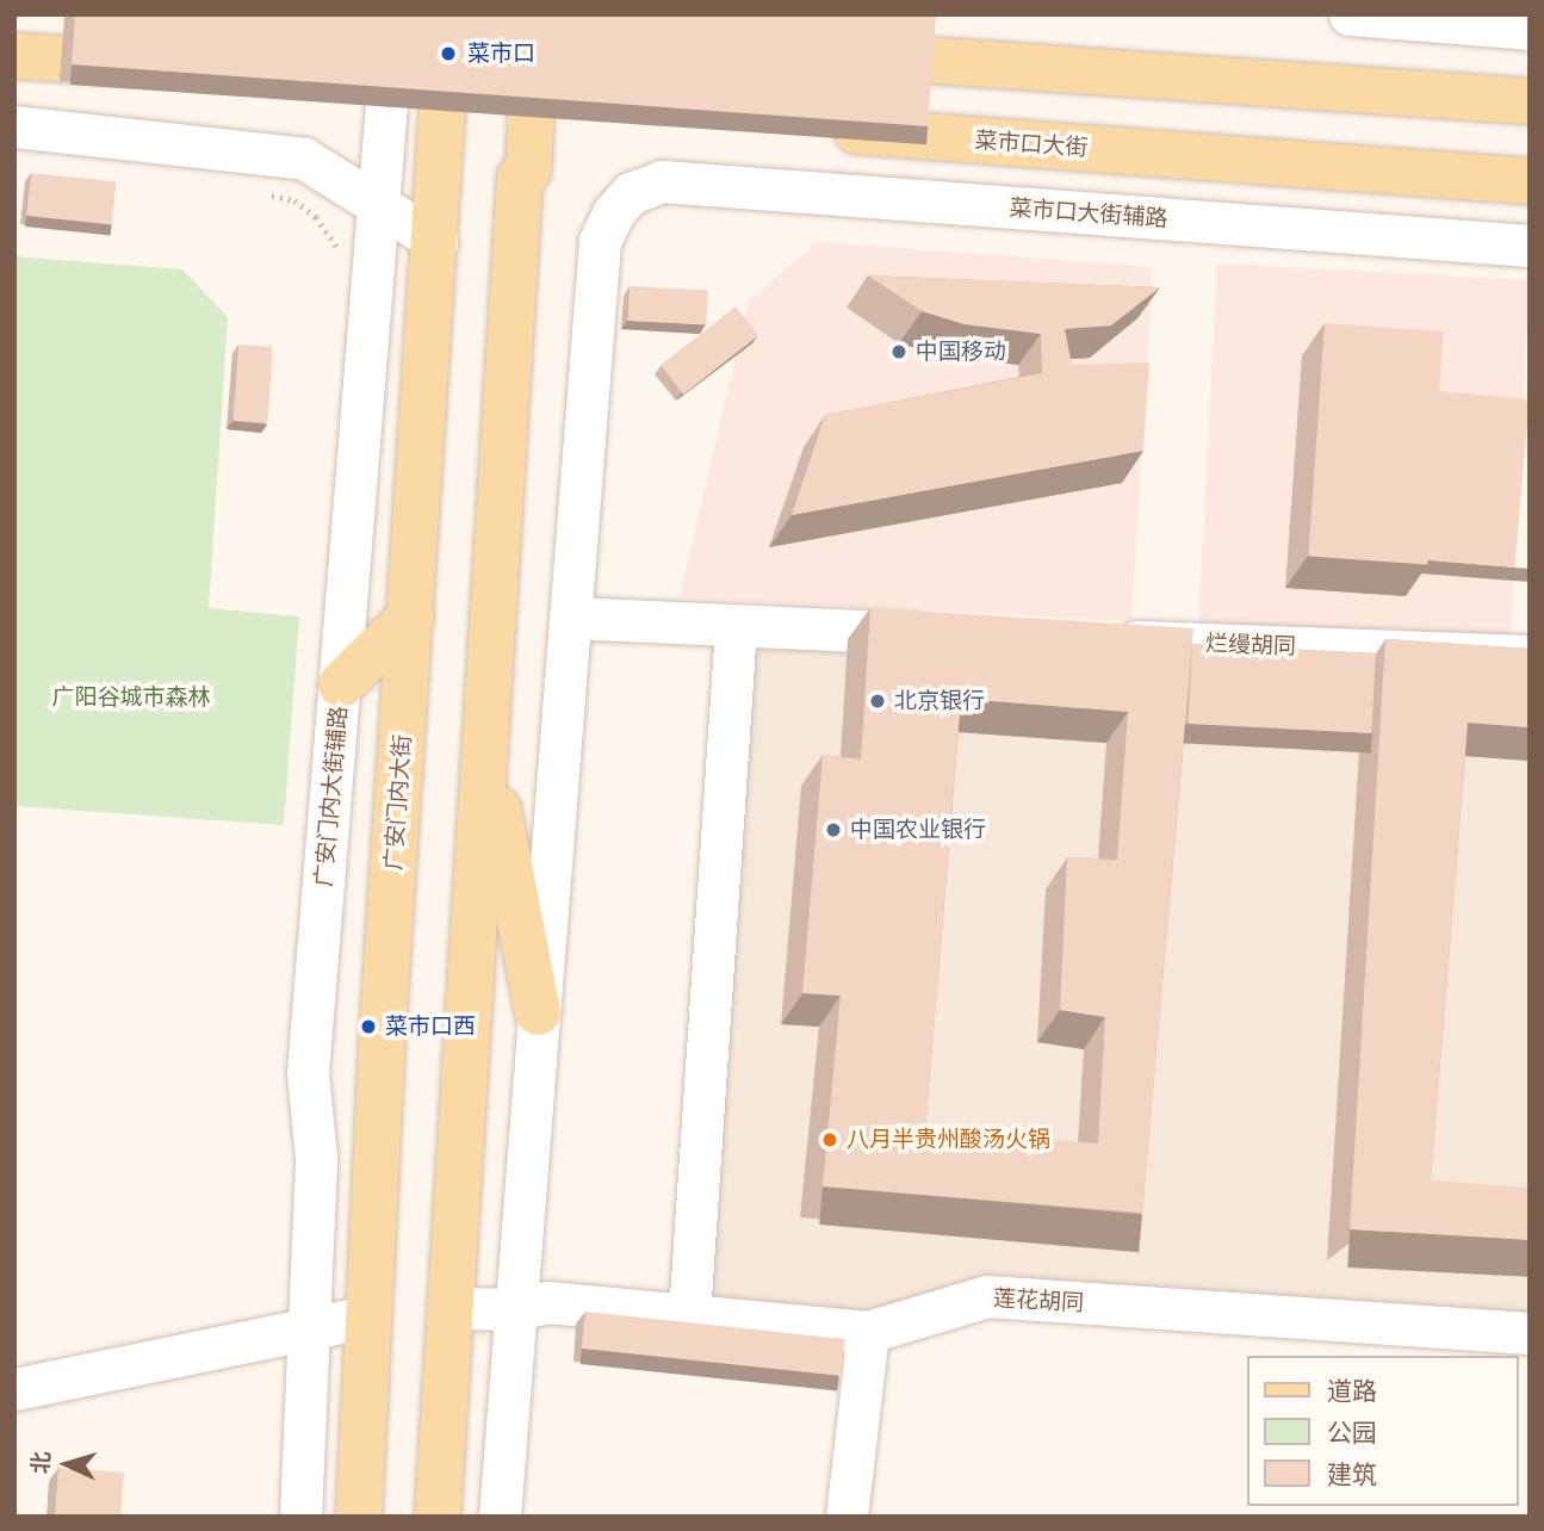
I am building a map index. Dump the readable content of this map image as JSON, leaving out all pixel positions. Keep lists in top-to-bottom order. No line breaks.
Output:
{"streets":{"main road":["菜市口大街","广安门内大街"],"street":["菜市口大街辅路","烂缦胡同","广安门内大街辅路","莲花胡同"]},"parks":["广阳谷城市森林"],"places":["菜市口","中国移动","北京银行","中国农业银行","菜市口西","八月半贵州酸汤火锅"],"legend":["道路","公园","建筑"],"north":"left"}
